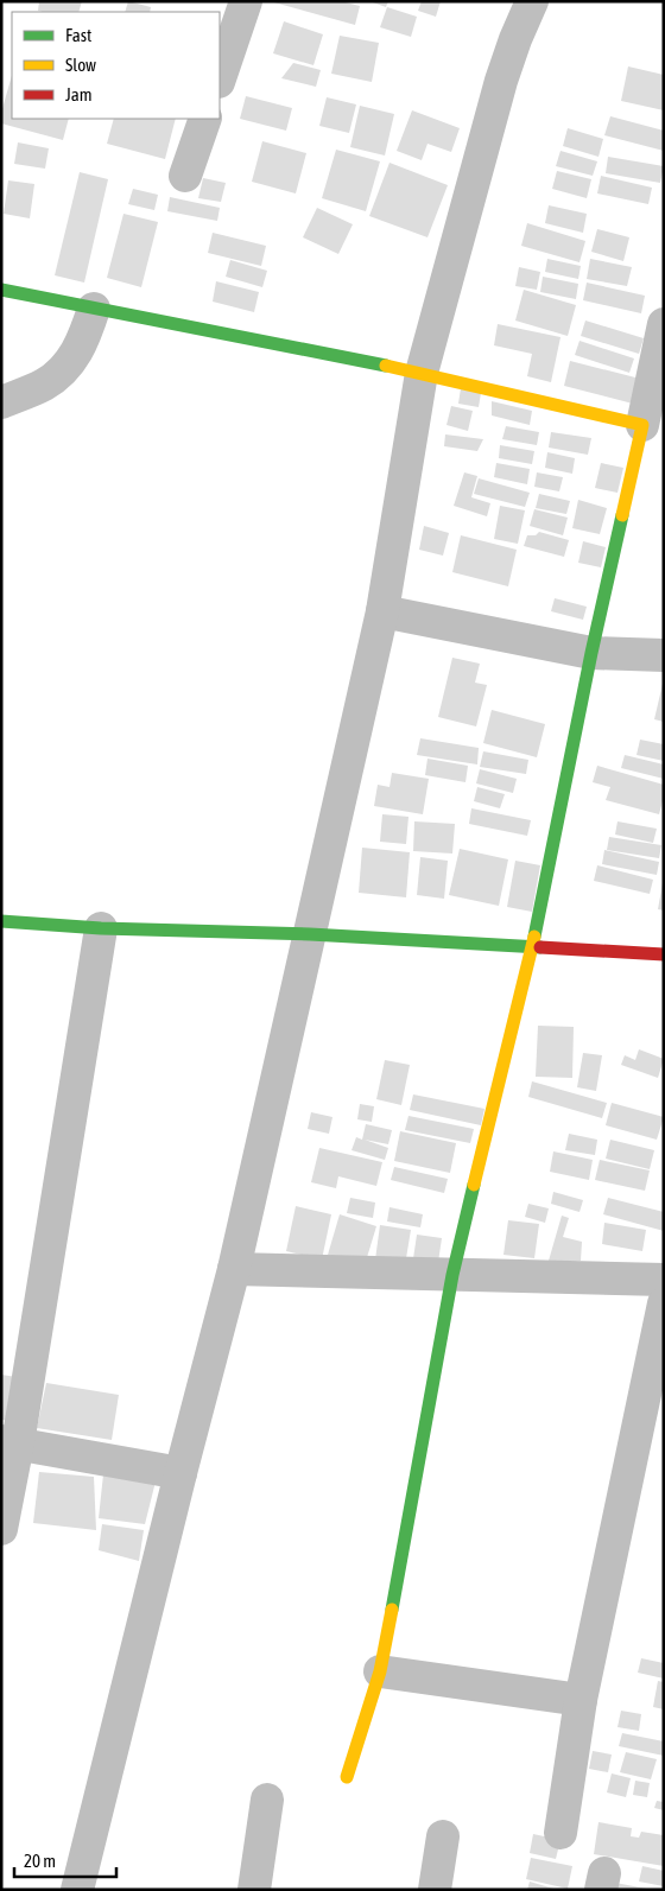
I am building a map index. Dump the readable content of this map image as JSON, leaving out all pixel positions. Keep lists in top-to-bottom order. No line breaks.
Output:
{"legend":["Fast","Slow","Jam"],"scale_bar":"20 m"}
